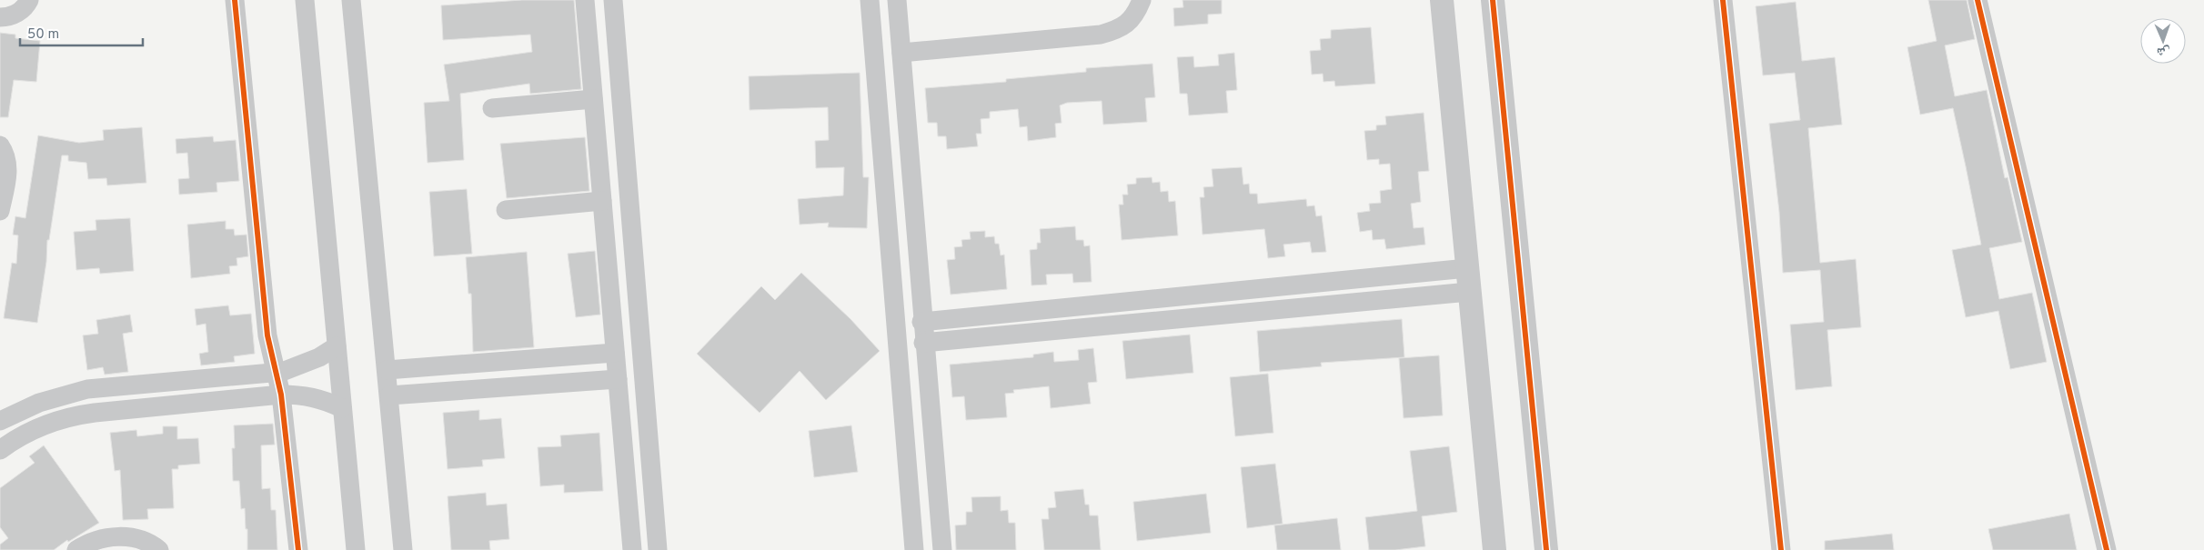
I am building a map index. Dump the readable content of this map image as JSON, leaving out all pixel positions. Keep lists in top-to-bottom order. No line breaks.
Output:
{"scale_bar":"50 m","north":"bottom"}
